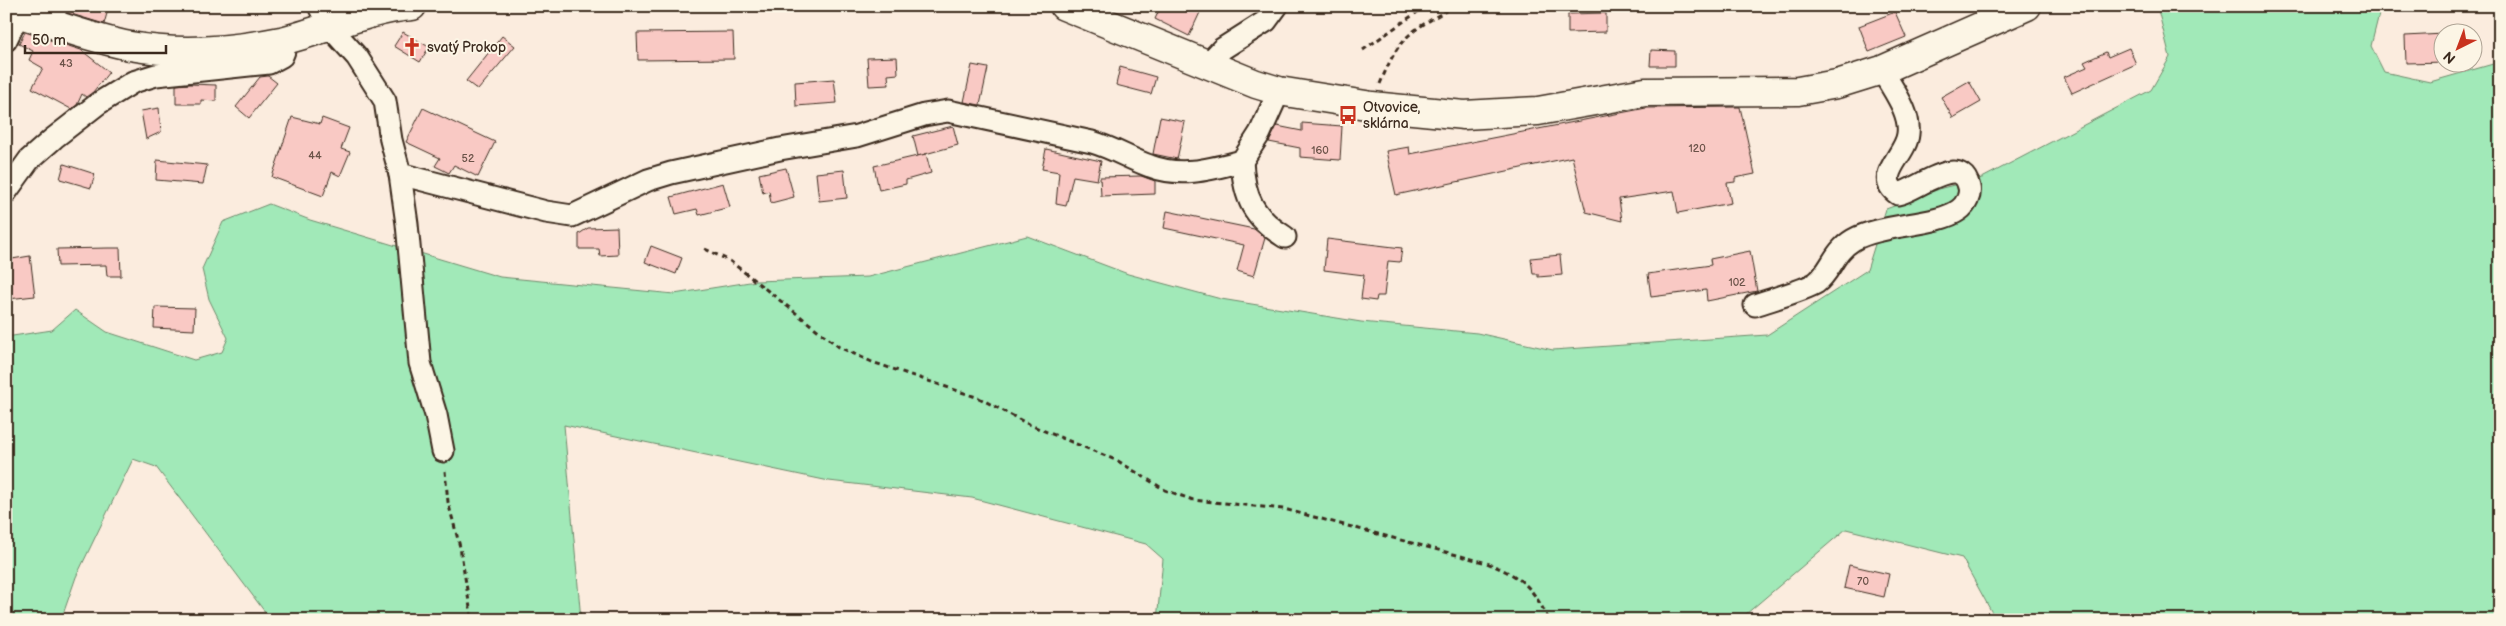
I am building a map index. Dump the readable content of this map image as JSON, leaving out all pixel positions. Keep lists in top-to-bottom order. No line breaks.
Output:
{"places":{"church":["svatý Prokop"],"bus stop":["Otvovice, sklárna"]},"house_numbers":["43","120","160","44","52","102","70"],"scale_bar":"50 m","north":"bottom left"}
